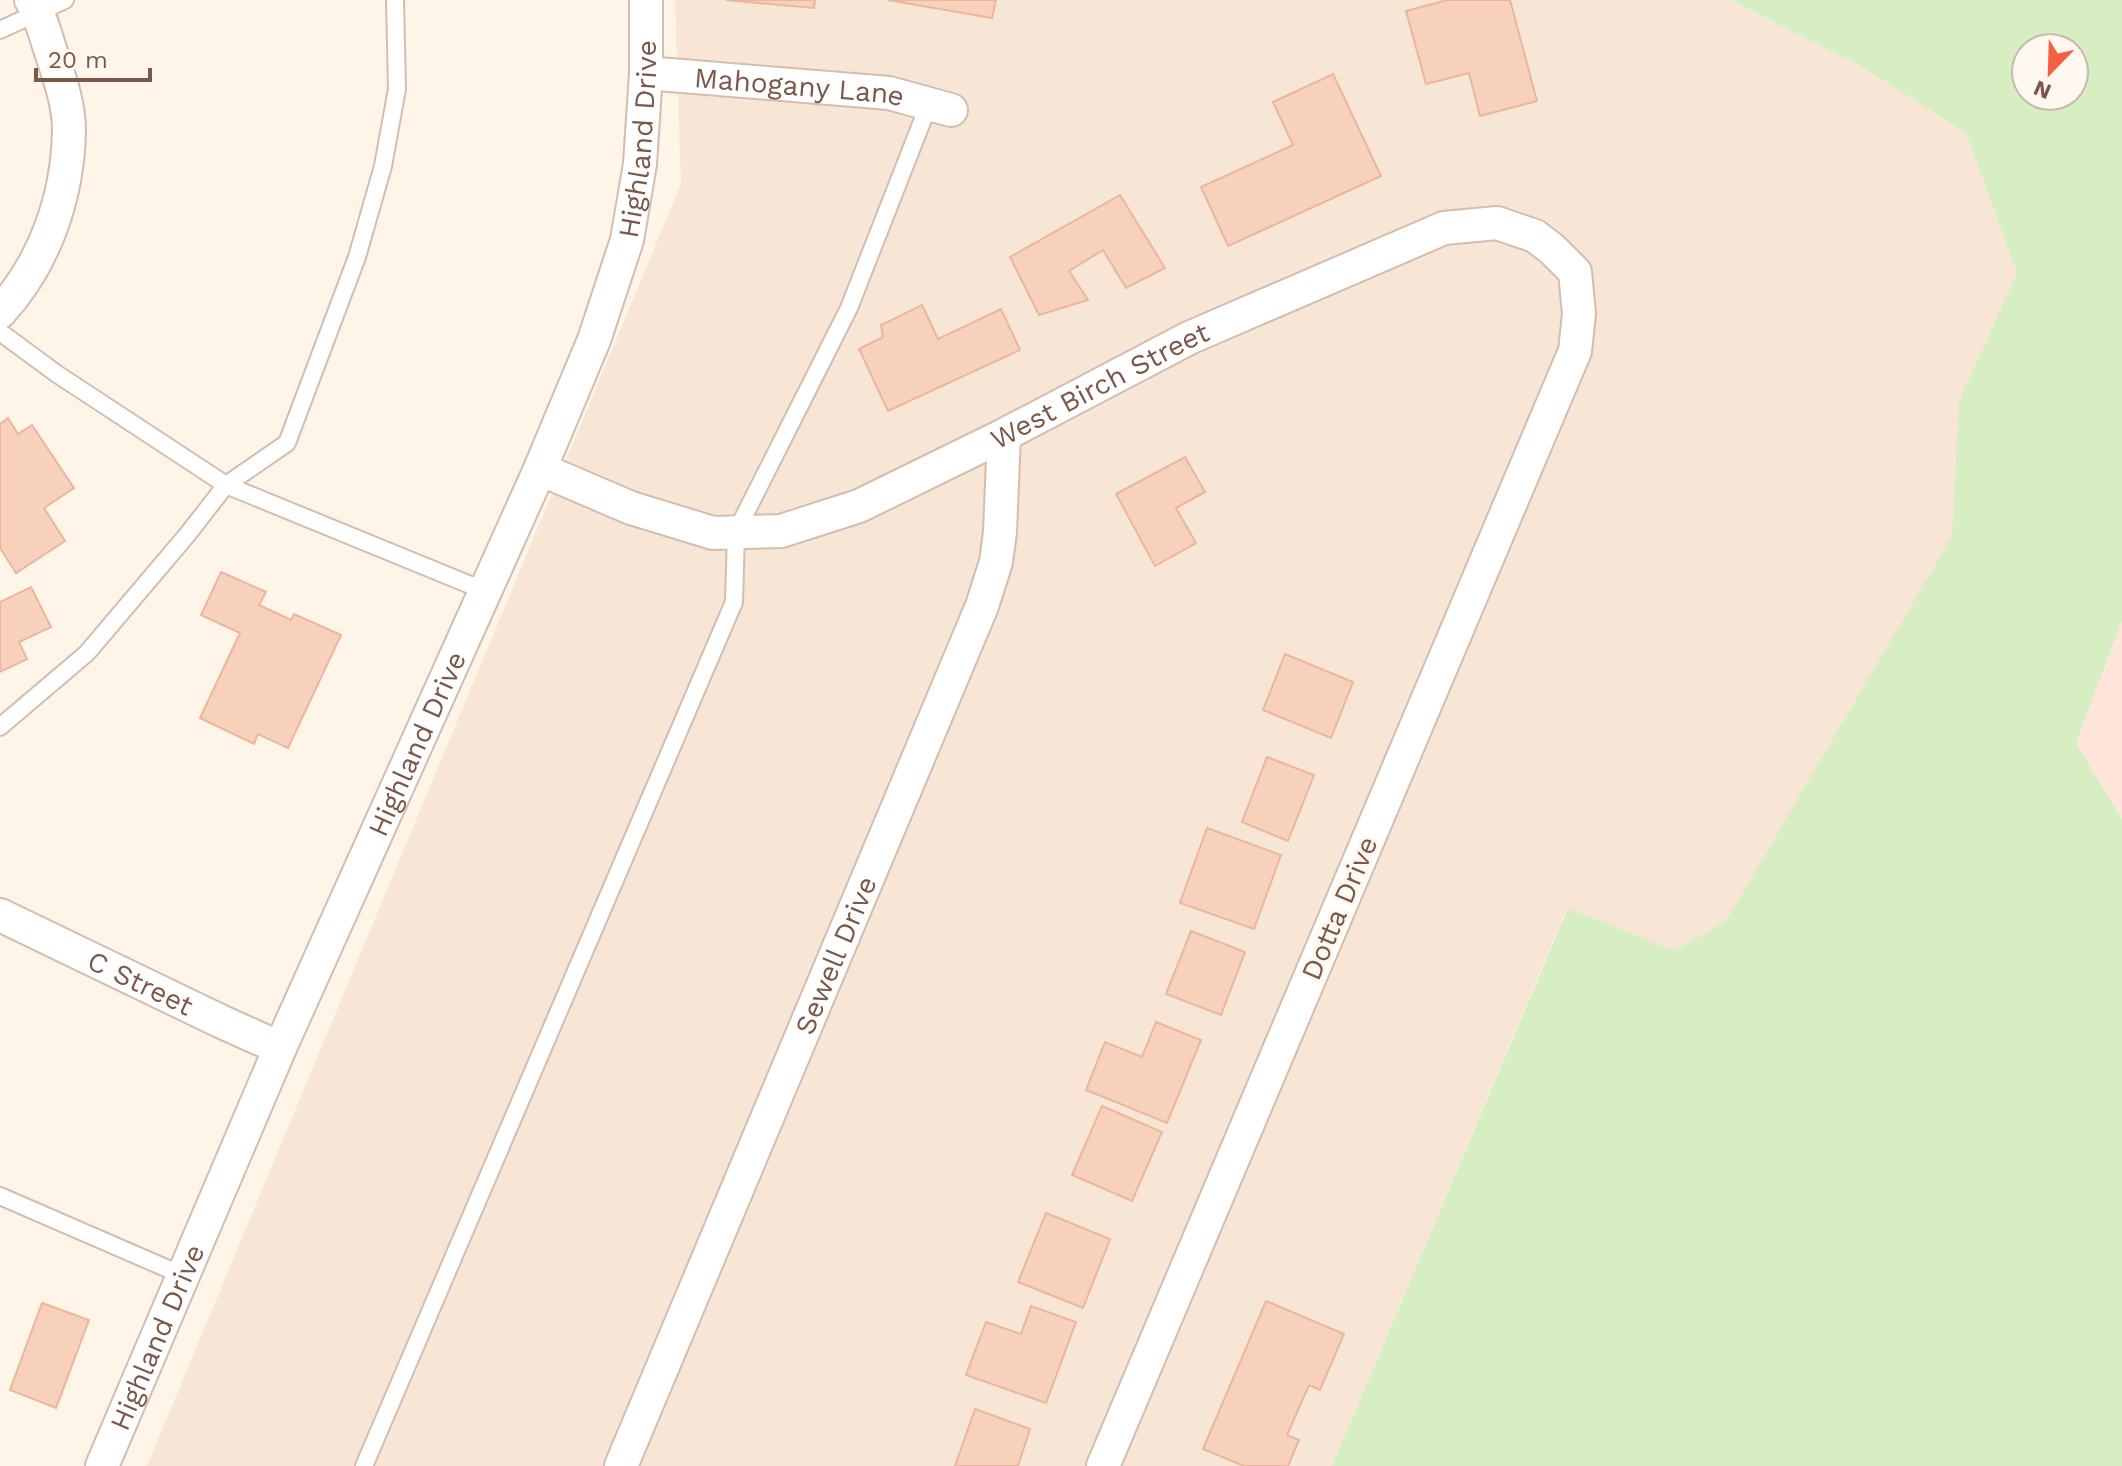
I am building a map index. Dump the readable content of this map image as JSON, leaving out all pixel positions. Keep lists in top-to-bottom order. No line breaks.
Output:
{"streets":{"street":["Mahogany Lane","Highland Drive","West Birch Street","Dotta Drive","Sewell Drive","C Street"]},"crossings":[["Mahogany Lane","Highland Drive"],["Highland Drive","West Birch Street"],["Highland Drive","C Street"],["West Birch Street","Dotta Drive"],["West Birch Street","Sewell Drive"]],"scale_bar":"20 m","north":"bottom left"}
